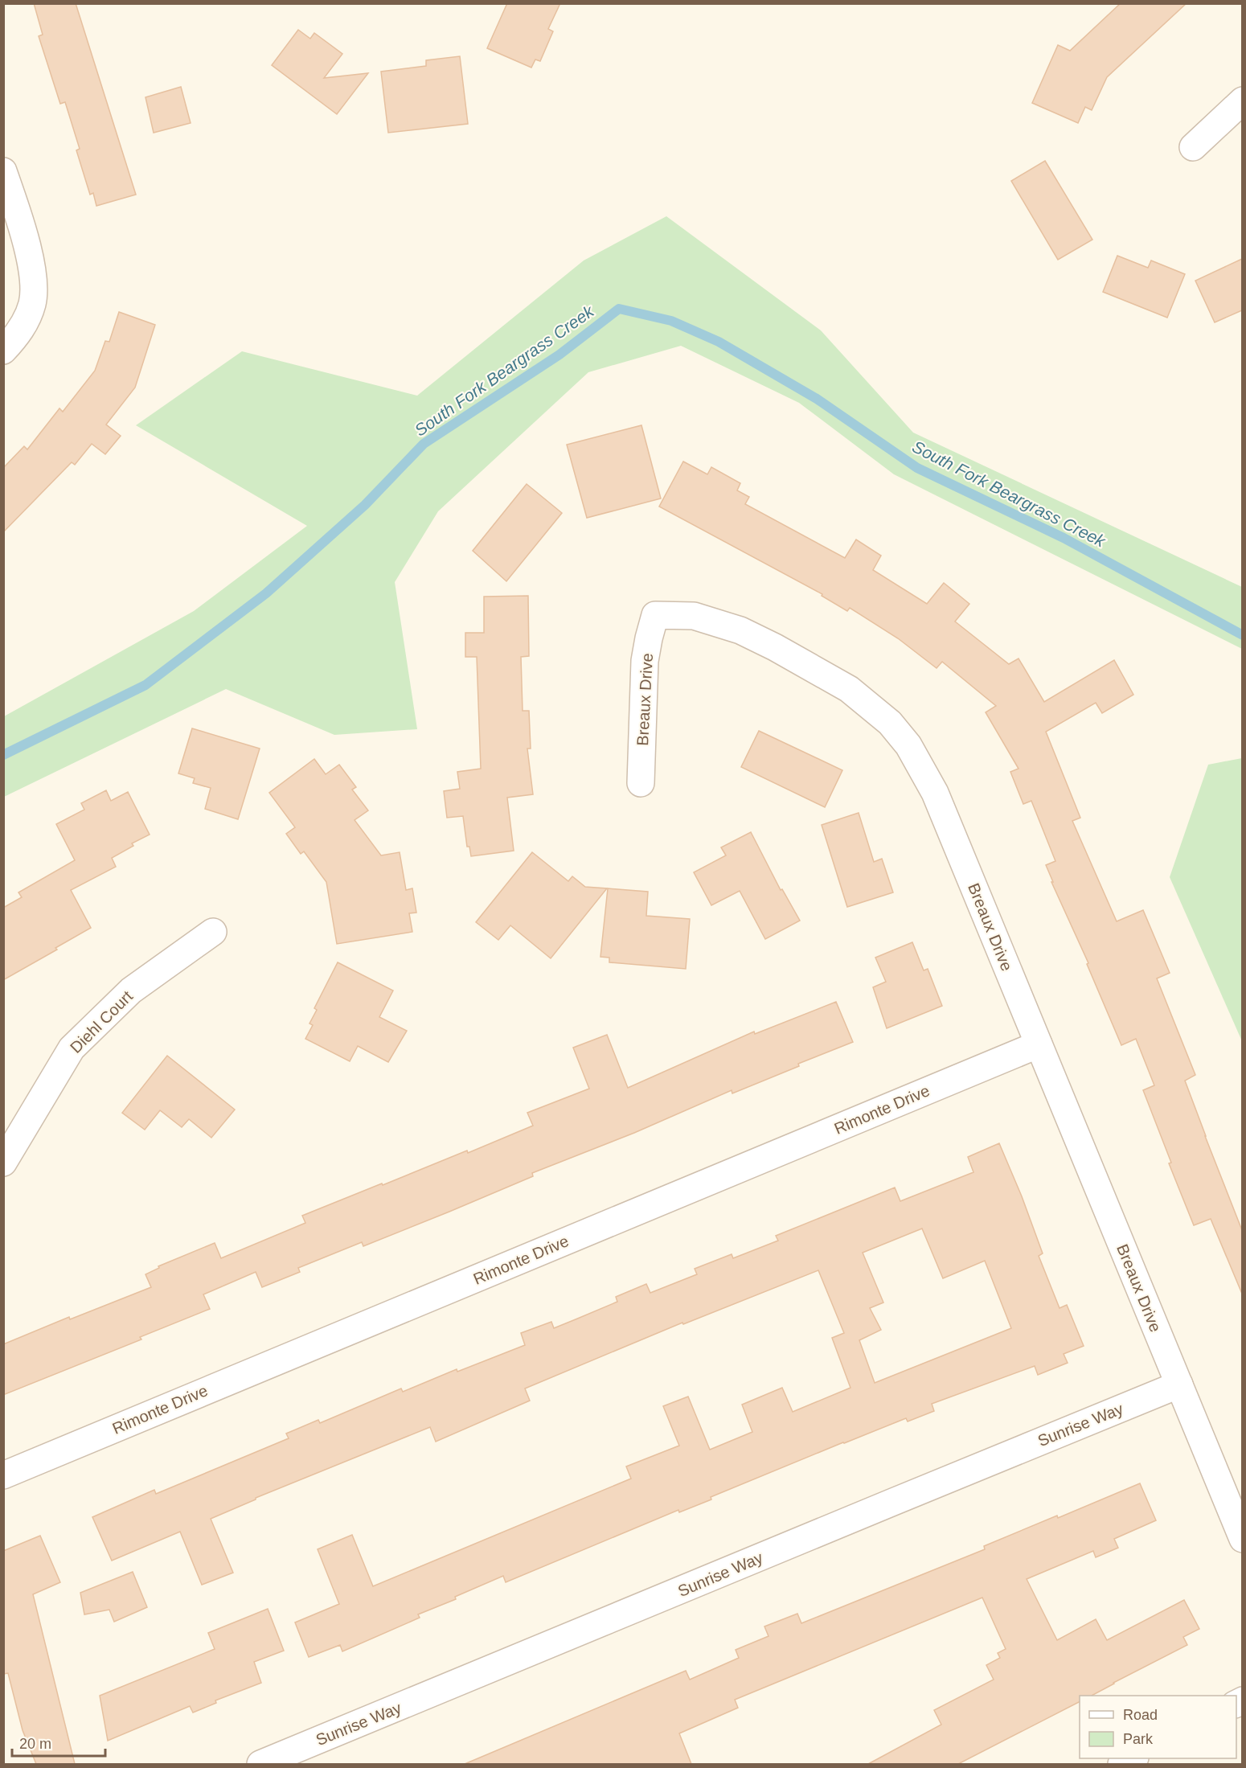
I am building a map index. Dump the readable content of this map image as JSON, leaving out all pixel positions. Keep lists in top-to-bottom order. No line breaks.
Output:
{"streets":{"street":["Breaux Drive","Diehl Court","Rimonte Drive","Sunrise Way"]},"crossings":[["Breaux Drive","Rimonte Drive"],["Breaux Drive","Sunrise Way"]],"water":["South Fork Beargrass Creek"],"legend":["Road","Park"],"scale_bar":"20 m"}
